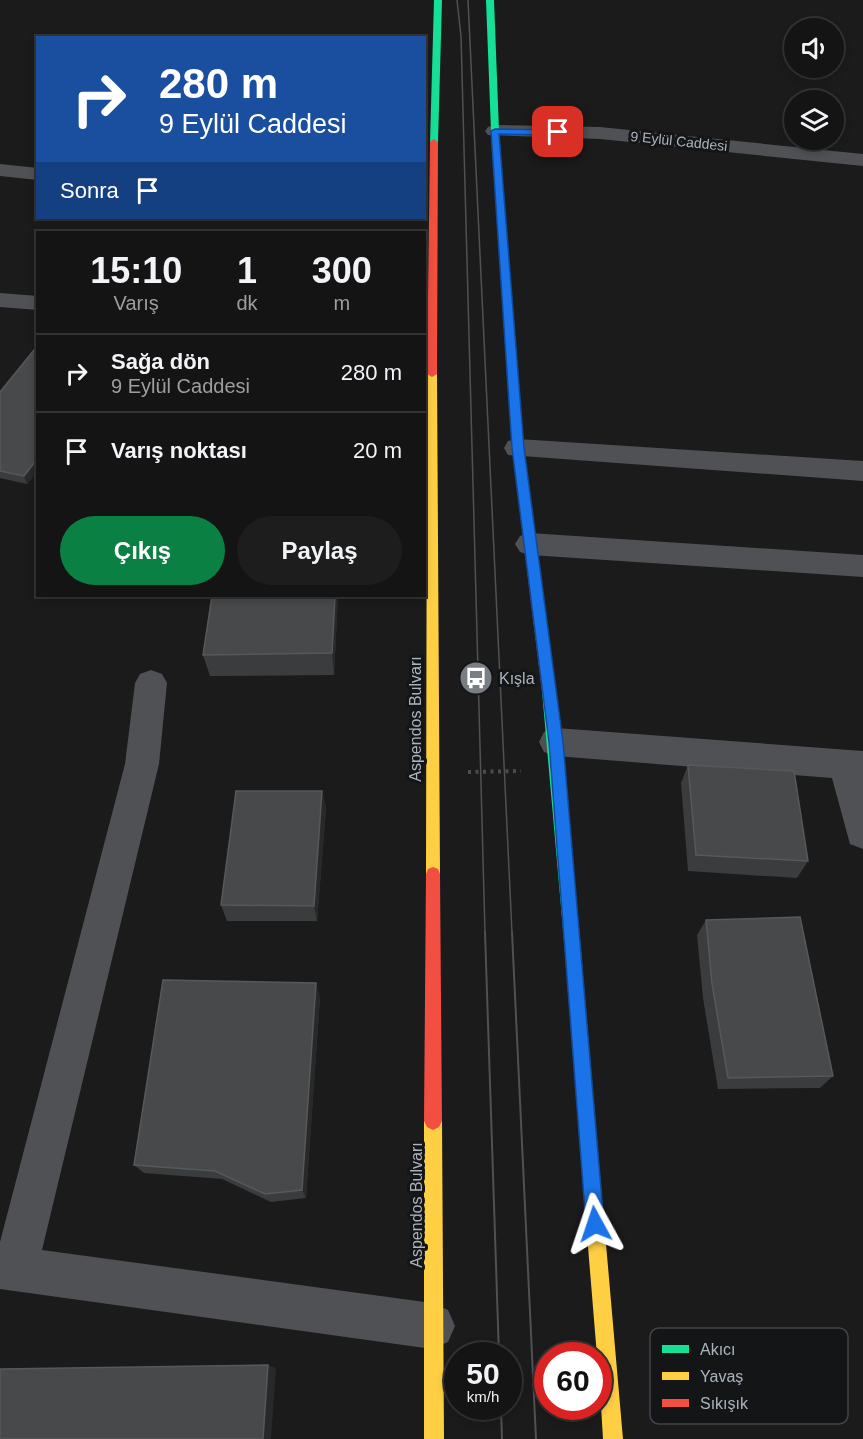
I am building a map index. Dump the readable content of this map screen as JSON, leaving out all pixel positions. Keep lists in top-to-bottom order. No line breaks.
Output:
{"streets":{"main road":["Aspendos Bulvarı"],"street":["9 Eylül Caddesi"]},"places":{"bus stop":["Kışla"]},"legend":["Akıcı","Yavaş","Sıkışık"],"page":{"turn":["280 m","9 Eylül Caddesi"],"then":"Sonra","eta":["15:10","Varış","1","dk","300","m"],"list":[{"name":"Sağa dön","note":"9 Eylül Caddesi","value":"280 m"},{"name":"Varış noktası","value":"20 m"}],"buttons":["Çıkış","Paylaş"],"speed":"50 km/h","limit":"60"}}
